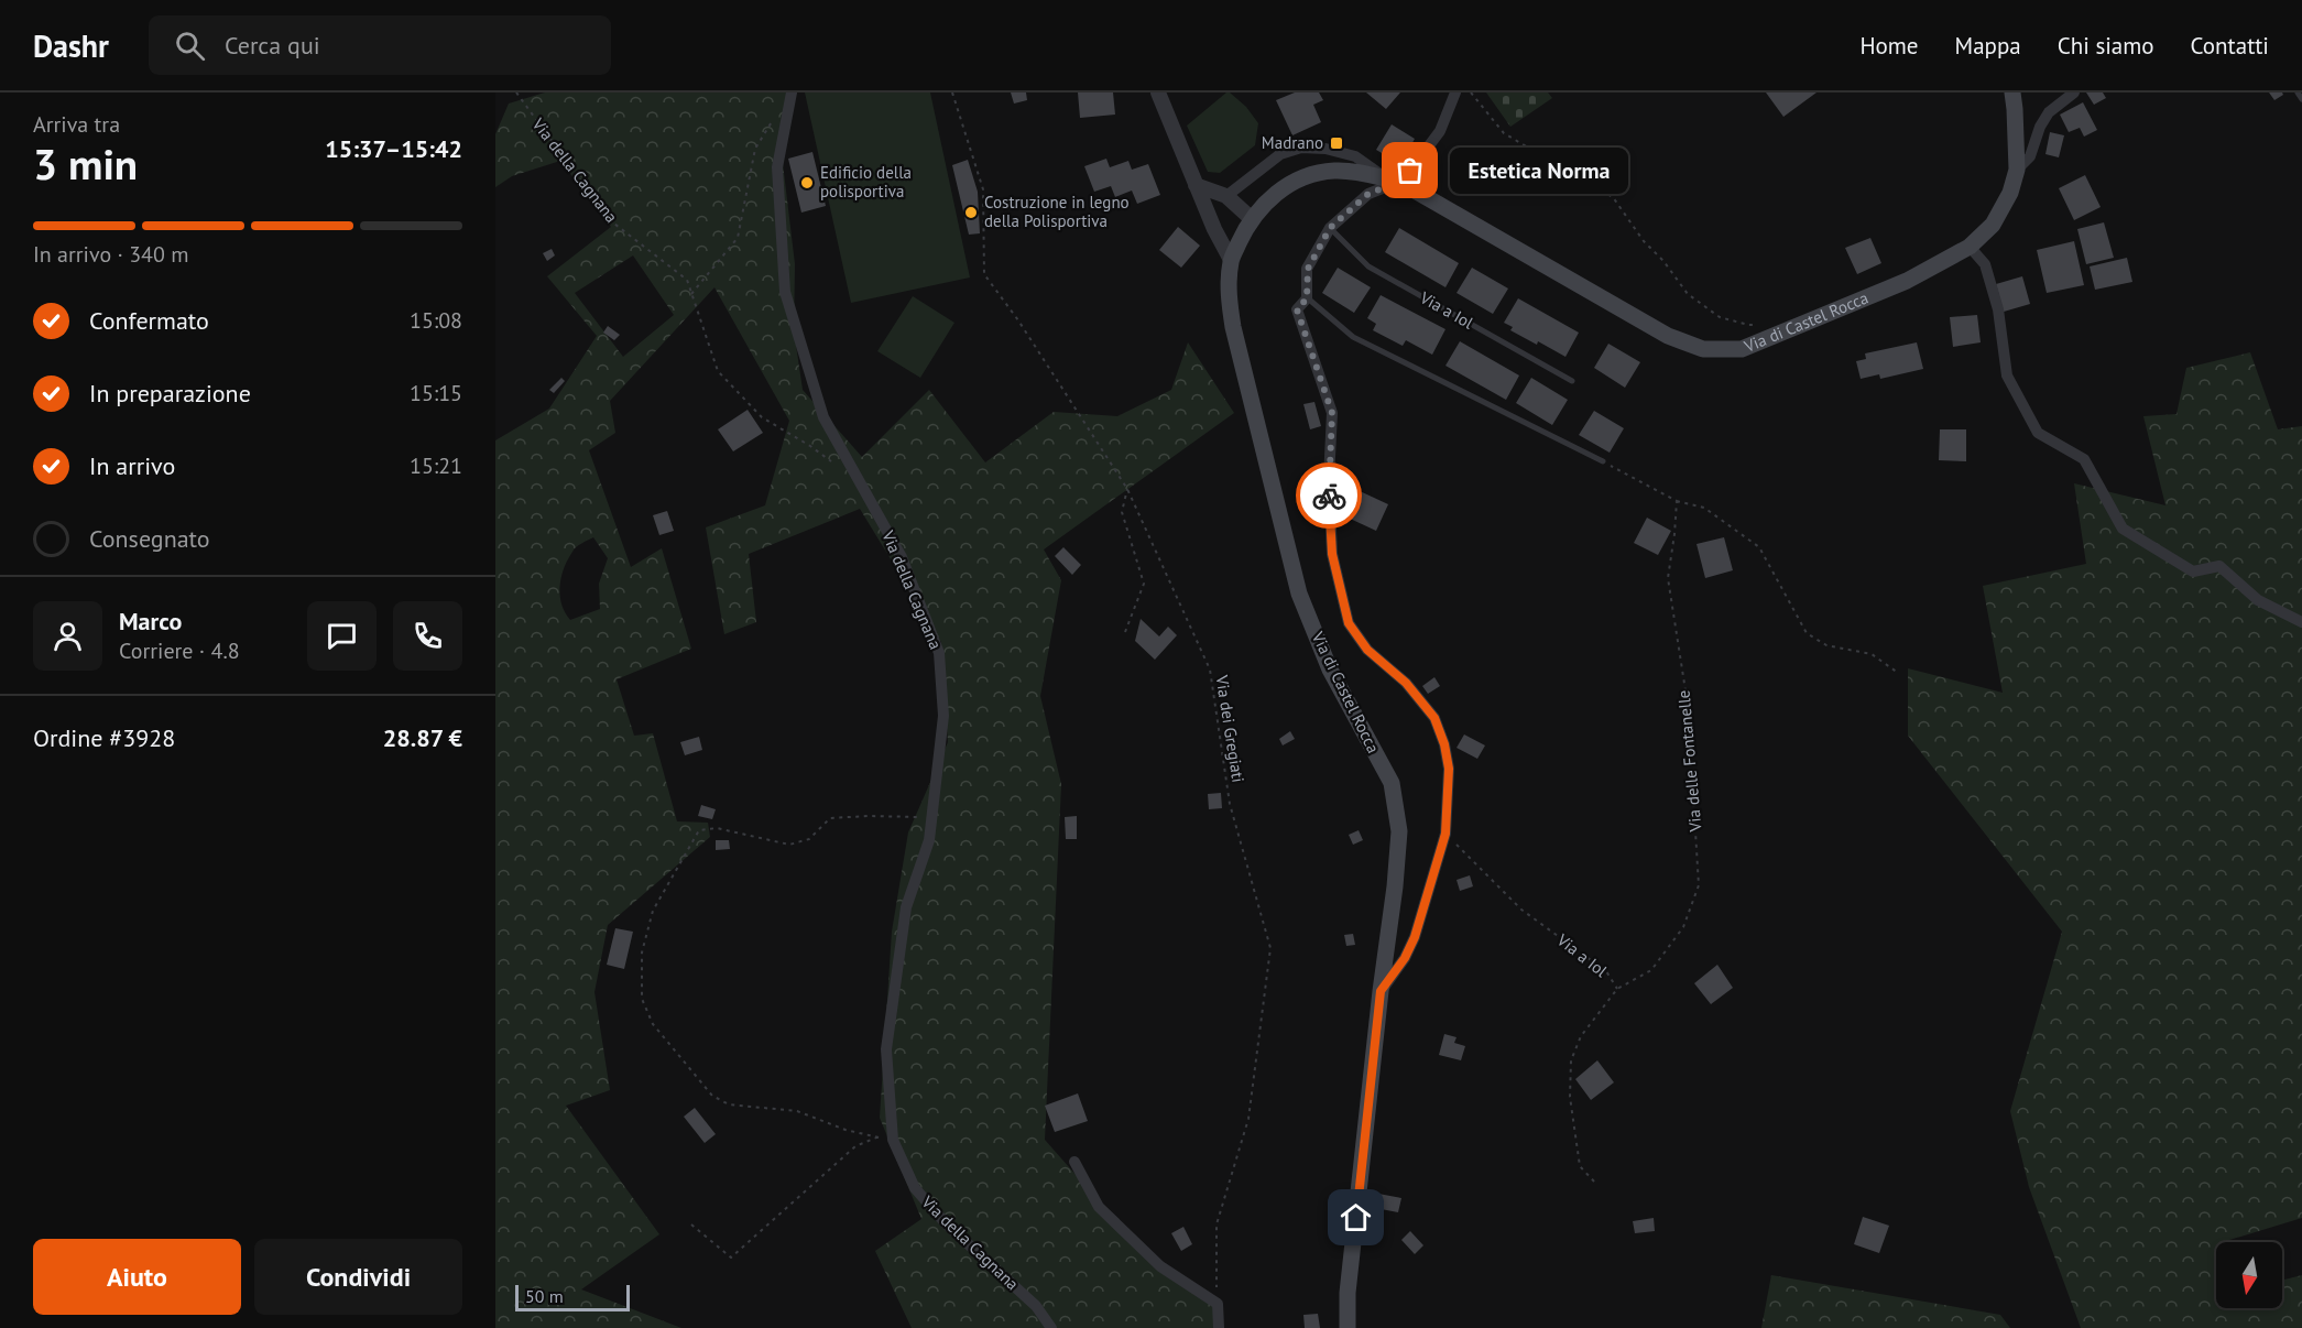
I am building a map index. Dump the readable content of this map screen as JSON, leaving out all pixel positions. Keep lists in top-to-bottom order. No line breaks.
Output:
{"streets":{"main road":["Via di Castel Rocca"],"street":["Via della Cagnana"],"lane":["Via a Iol"],"path":["Via dei Gregiati","Via delle Fontanelle"]},"crossings":[["Via a Iol","Via delle Fontanelle"]],"places":{"transit":["Madrano"],"other":["Estetica Norma","Edificio della polisportiva","Costruzione in legno della Polisportiva"]},"scale_bar":"50 m","north":"bottom","page":{"header":"Dashr","search":"Cerca qui","nav":["Home","Mappa","Chi siamo","Contatti"],"heading":["3 min","Arriva tra","15:37–15:42"],"panel":["Marco","Corriere · 4.8","Ordine #3928","28.87 €"],"bubble":"Estetica Norma","bar":"In arrivo · 340 m","list":[["Confermato","15:08"],["In preparazione","15:15"],["In arrivo","15:21"],"Consegnato"],"buttons":["Aiuto","Condividi"],"scale":"50 m"}}
